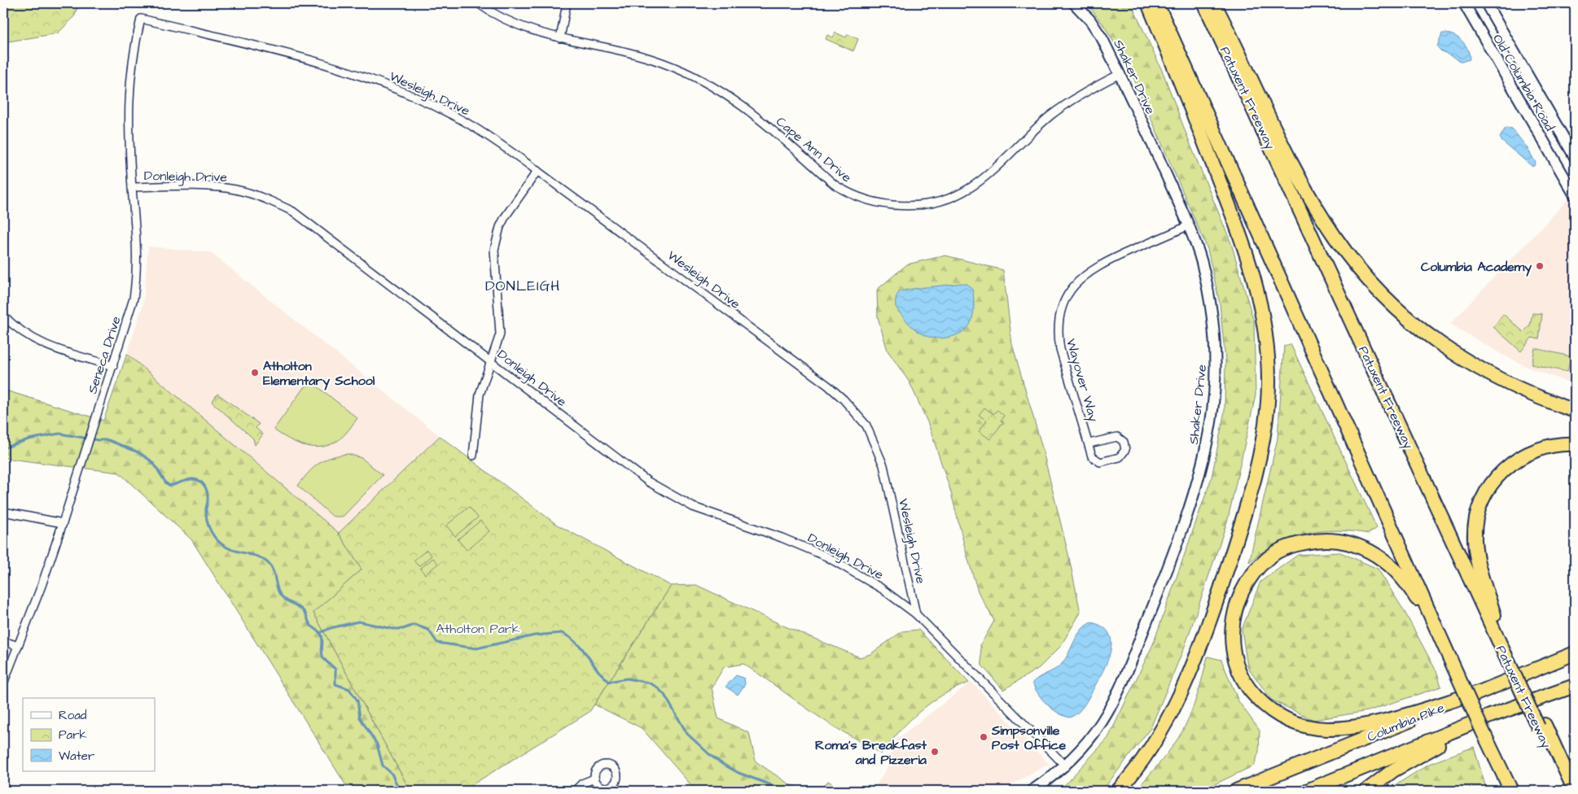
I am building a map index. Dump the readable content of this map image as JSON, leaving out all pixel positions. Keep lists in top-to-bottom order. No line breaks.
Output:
{"streets":{"highway":["Patuxent Freeway","Columbia Pike"],"street":["Shaker Drive","Old Columbia Road","Wesleigh Drive","Cape Ann Drive","Donleigh Drive","Seneca Drive","Wayover Way"]},"crossings":[["Shaker Drive","Cape Ann Drive"],["Shaker Drive","Wayover Way"],["Wesleigh Drive","Donleigh Drive"],["Wesleigh Drive","Seneca Drive"],["Donleigh Drive","Seneca Drive"]],"districts":["DONLEIGH"],"parks":["Atholton Park"],"places":["Columbia Academy","Atholton Elementary School","Simpsonville Post Office","Roma's Breakfast and Pizzeria"],"legend":["Road","Park","Water"]}
